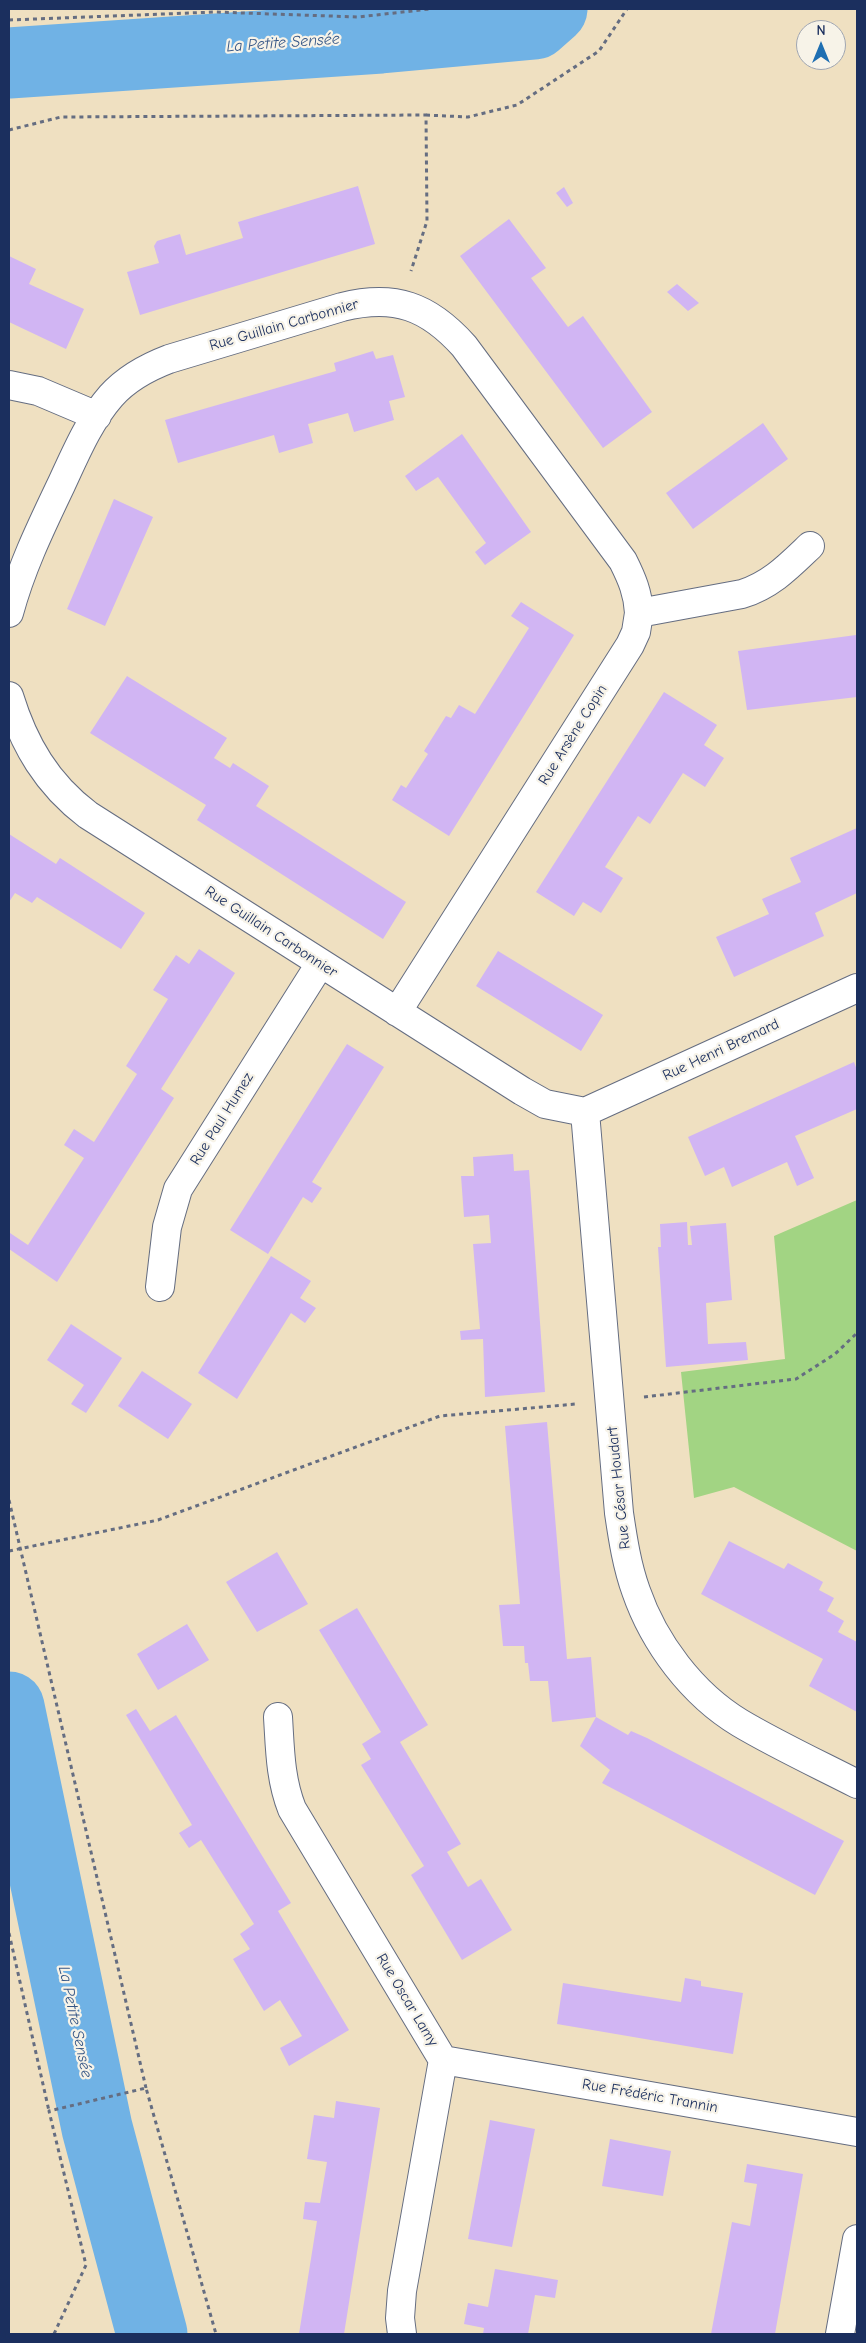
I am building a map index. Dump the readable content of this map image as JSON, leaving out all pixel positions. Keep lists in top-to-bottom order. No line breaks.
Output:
{"streets":{"street":["Rue Guillain Carbonnier","Rue Arsène Copin","Rue Henri Bremard","Rue Paul Humez","Rue César Houdart","Rue Oscar Lamy","Rue Frédéric Trannin"]},"crossings":[["Rue Guillain Carbonnier","Rue Arsène Copin"],["Rue Guillain Carbonnier","Rue Henri Bremard"],["Rue Guillain Carbonnier","Rue Paul Humez"],["Rue Guillain Carbonnier","Rue César Houdart"],["Rue Henri Bremard","Rue César Houdart"],["Rue Oscar Lamy","Rue Frédéric Trannin"]],"water":["La Petite Sensée"],"north":"top"}
